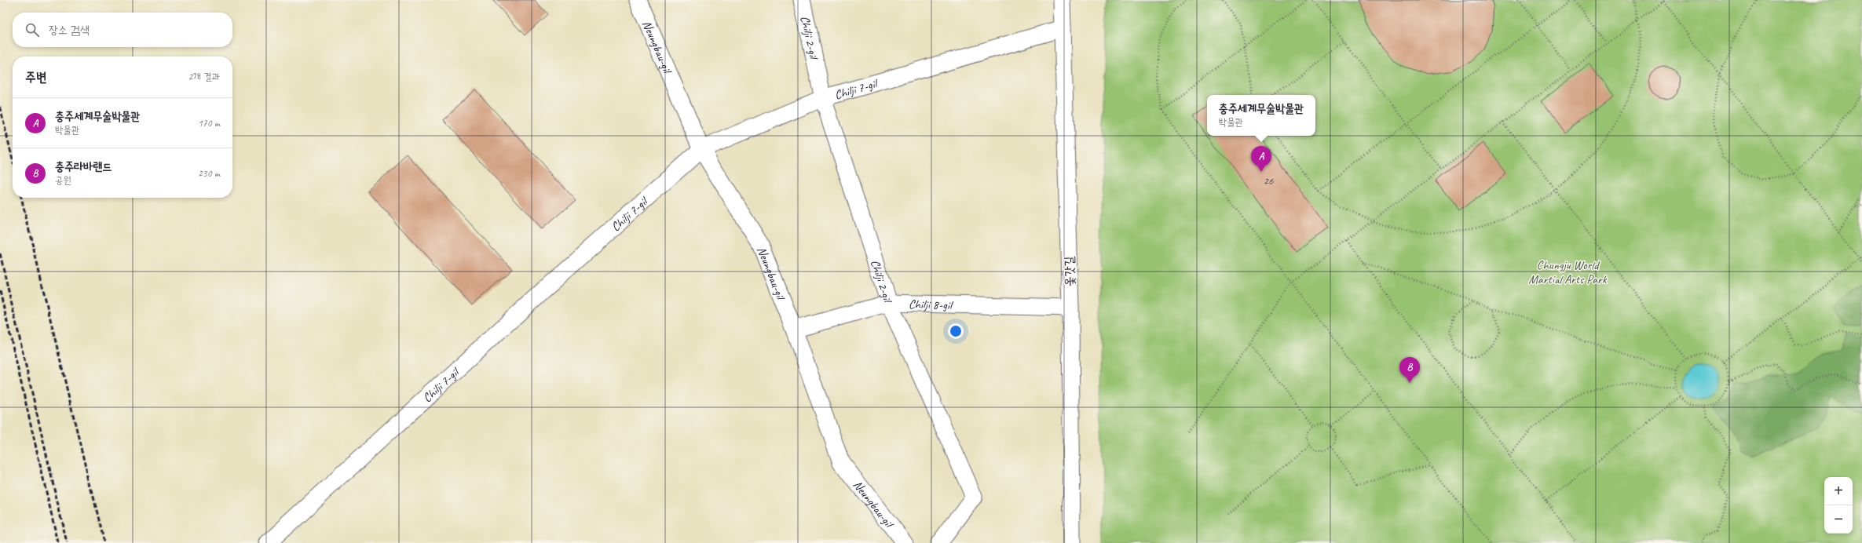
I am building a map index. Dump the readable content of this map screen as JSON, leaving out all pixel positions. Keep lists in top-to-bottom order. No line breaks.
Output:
{"streets":{"street":["Chilji 2-gil","Neungbau-gil","Chilji 7-gil","옻갓길","Chilji 8-gil"]},"crossings":[["Chilji 2-gil","Chilji 7-gil"],["Chilji 2-gil","Chilji 8-gil"],["Neungbau-gil","Chilji 7-gil"],["Neungbau-gil","Chilji 8-gil"],["Chilji 7-gil","옻갓길"],["옻갓길","Chilji 8-gil"]],"parks":["Chungju World Martial Arts Park"],"house_numbers":["26"],"page":{"search":"장소 검색","heading":["주변","2개 결과"],"popup":["충주세계무술박물관","박물관"],"list":[{"mark":"A","name":"충주세계무술박물관","note":"박물관","value":"170 m"},{"mark":"B","name":"충주라바랜드","note":"공원","value":"230 m"}],"pins":["A","B"],"map_buttons":["+","−"]}}
